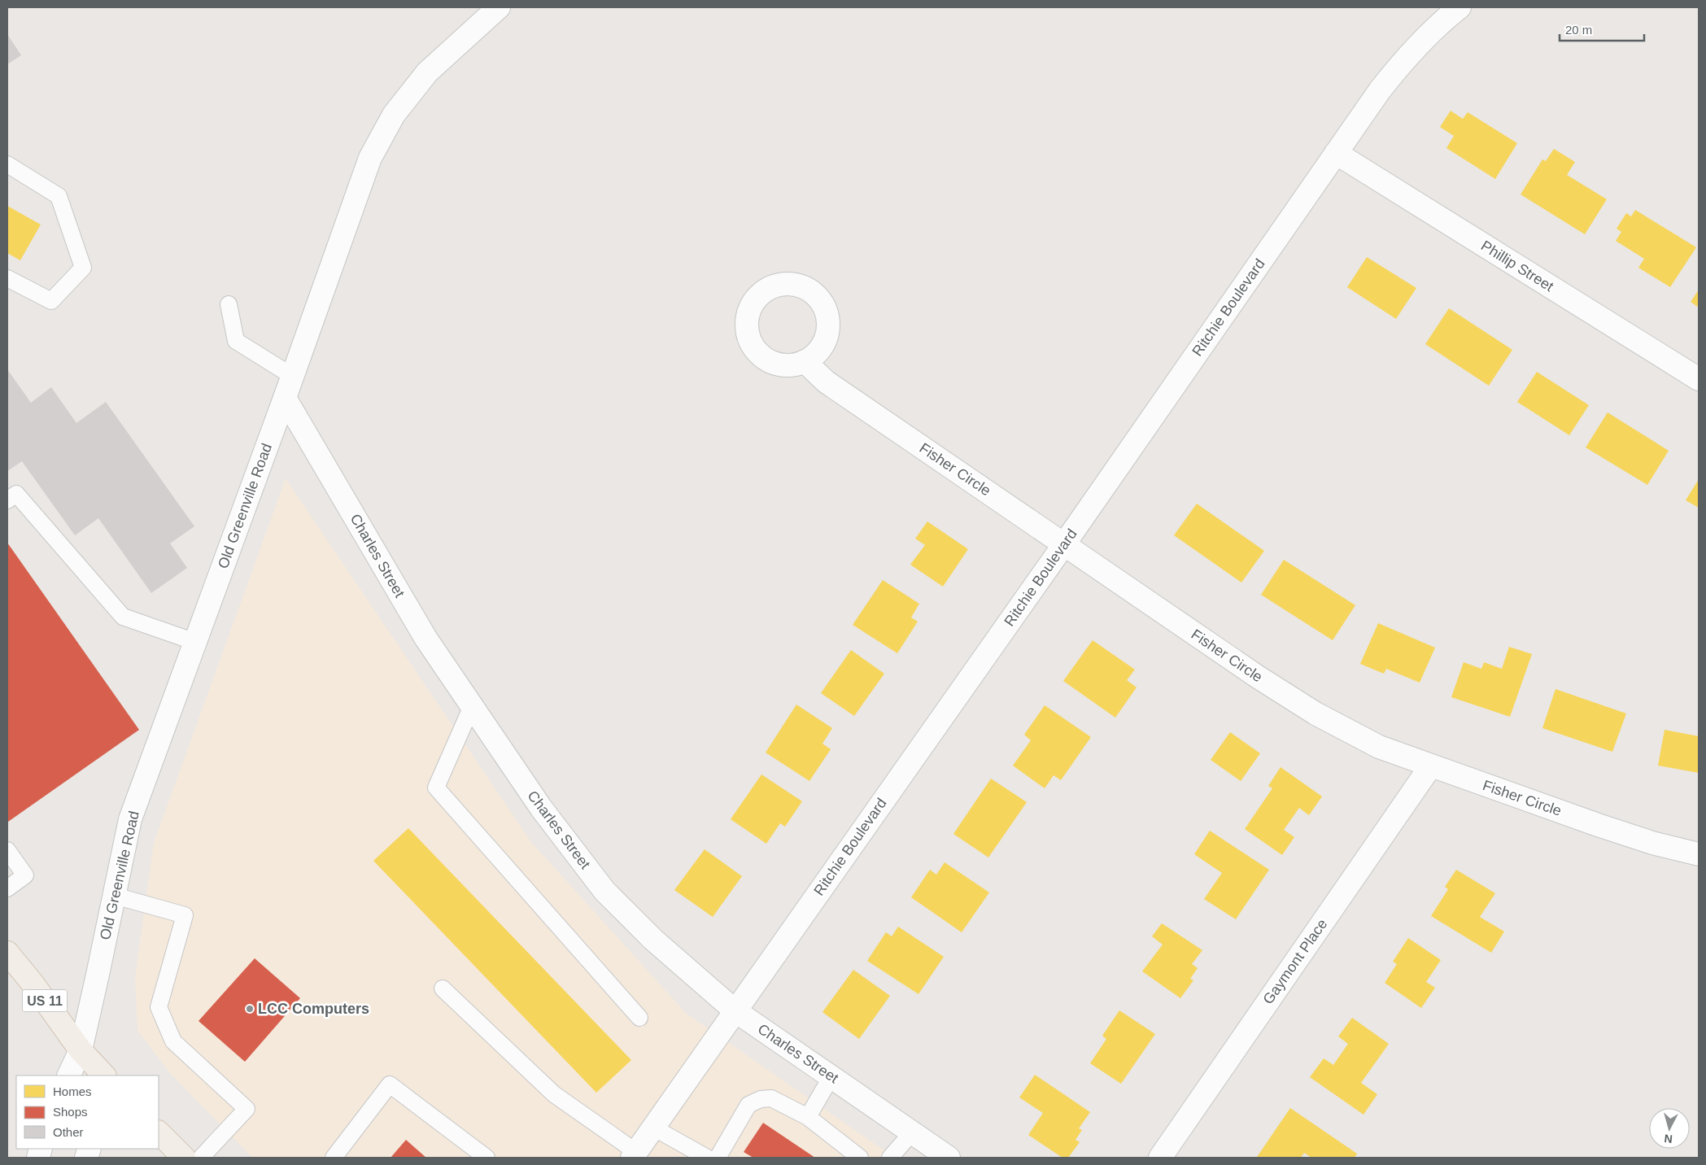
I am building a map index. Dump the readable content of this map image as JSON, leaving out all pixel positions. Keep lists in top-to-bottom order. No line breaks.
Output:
{"streets":{"main road":["US 11"],"street":["Phillip Street","Ritchie Boulevard","Fisher Circle","Old Greenville Road","Charles Street","Gaymont Place"]},"crossings":[["Phillip Street","Ritchie Boulevard"],["Ritchie Boulevard","Fisher Circle"],["Ritchie Boulevard","Charles Street"],["Fisher Circle","Gaymont Place"],["Old Greenville Road","Charles Street"],["Old Greenville Road","US 11"]],"places":["LCC Computers"],"legend":["Homes","Shops","Other"],"scale_bar":"20 m","north":"bottom"}
